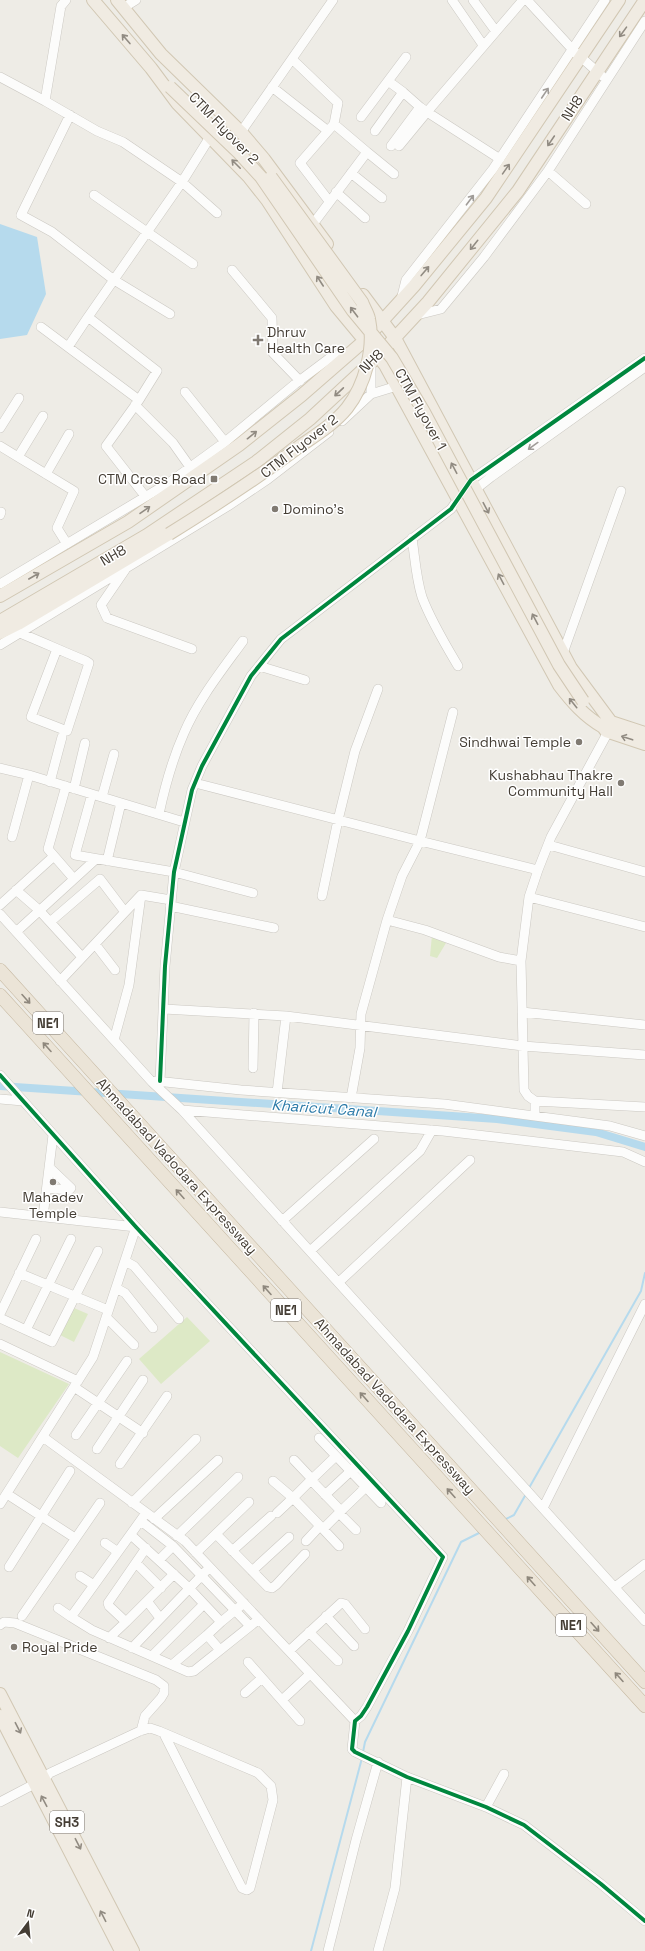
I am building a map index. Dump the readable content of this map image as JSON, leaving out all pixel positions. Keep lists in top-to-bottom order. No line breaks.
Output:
{"streets":{"highway":["NE1","Ahmadabad Vadodara Expressway"],"main road":["NH8","CTM Flyover 2","CTM Flyover 1","SH3"]},"crossings":[["NH8","CTM Flyover 2"]],"water":["Kharicut Canal"],"places":{"health":["Dhruv Health Care"],"transit":["CTM Cross Road"],"other":["Domino's","Sindhwai Temple","Kushabhau Thakre Community Hall","Mahadev Temple","Royal Pride"]},"north":"top"}
